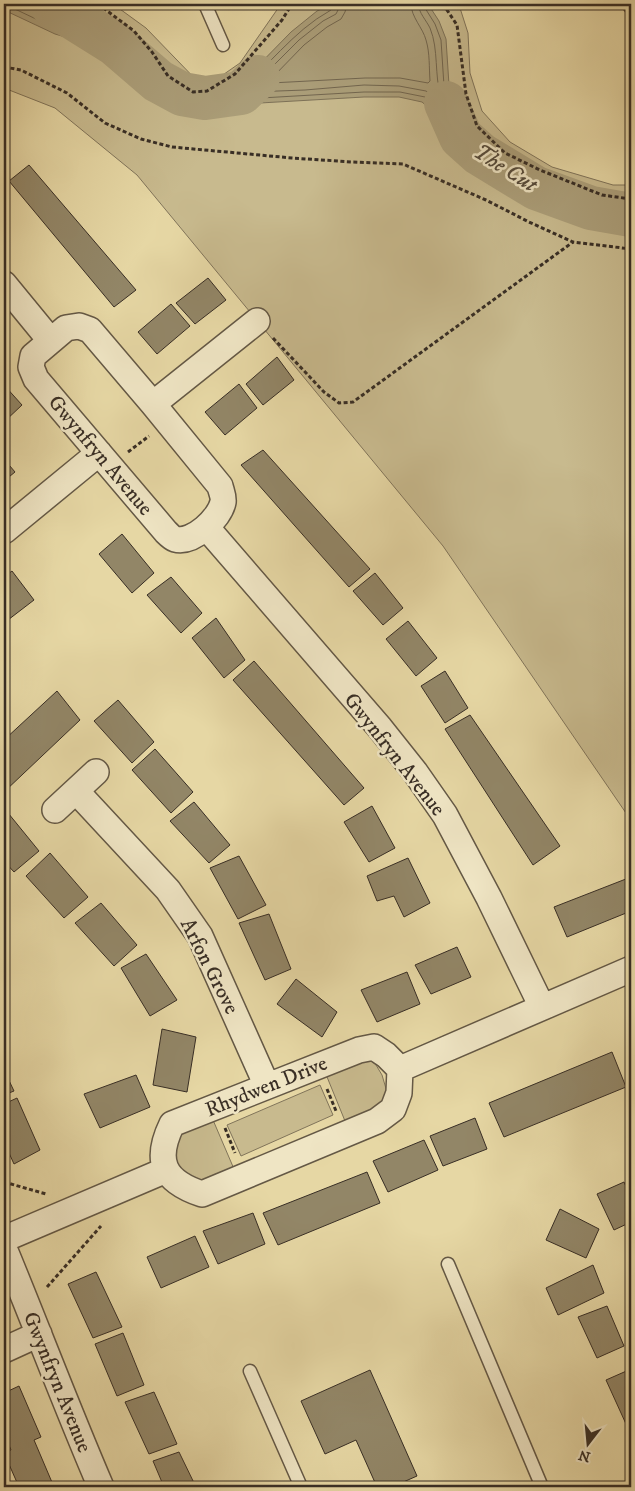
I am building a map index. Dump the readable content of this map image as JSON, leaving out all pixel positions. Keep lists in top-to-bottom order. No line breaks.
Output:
{"streets":{"street":["Gwynfryn Avenue","Arfon Grove","Rhydwen Drive"]},"crossings":[["Arfon Grove","Rhydwen Drive"]],"water":["The Cut"],"north":"bottom"}
